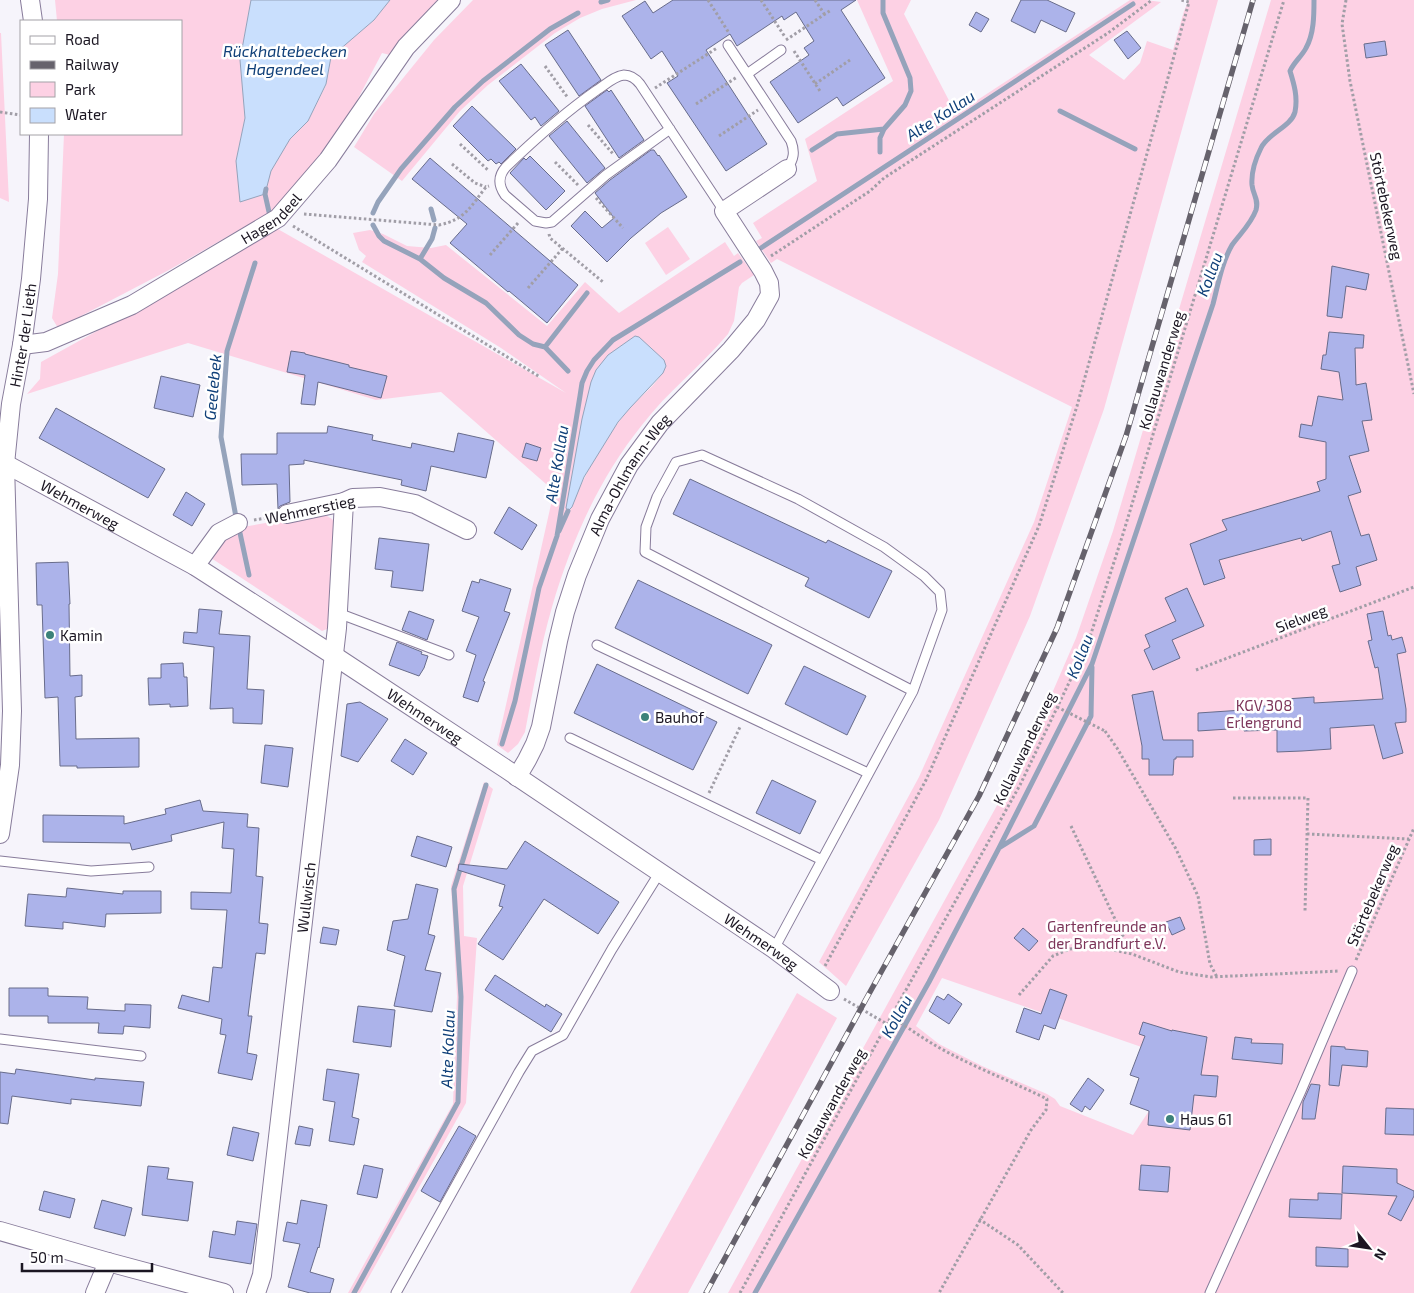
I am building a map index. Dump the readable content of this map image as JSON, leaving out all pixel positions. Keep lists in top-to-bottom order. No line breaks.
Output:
{"streets":{"street":["Hagendeel","Hinter der Lieth","Alma-Ohlmann-Weg","Wehmerweg","Wehmerstieg","Wullwisch"],"path":["Störtebekerweg","Kollauwanderweg","Sielweg"]},"crossings":[["Hagendeel","Hinter der Lieth"],["Hinter der Lieth","Wehmerweg"],["Alma-Ohlmann-Weg","Wehmerweg"],["Wehmerweg","Wullwisch"],["Wehmerstieg","Wullwisch"]],"water":["Rückhaltebecken Hagendeel","Alte Kollau","Kollau","Geelebek"],"parks":["KGV 308 Erlengrund","Gartenfreunde an der Brandfurt e.V."],"places":["Kamin","Bauhof","Haus 61"],"legend":["Road","Railway","Park","Water"],"scale_bar":"50 m","north":"bottom right"}
